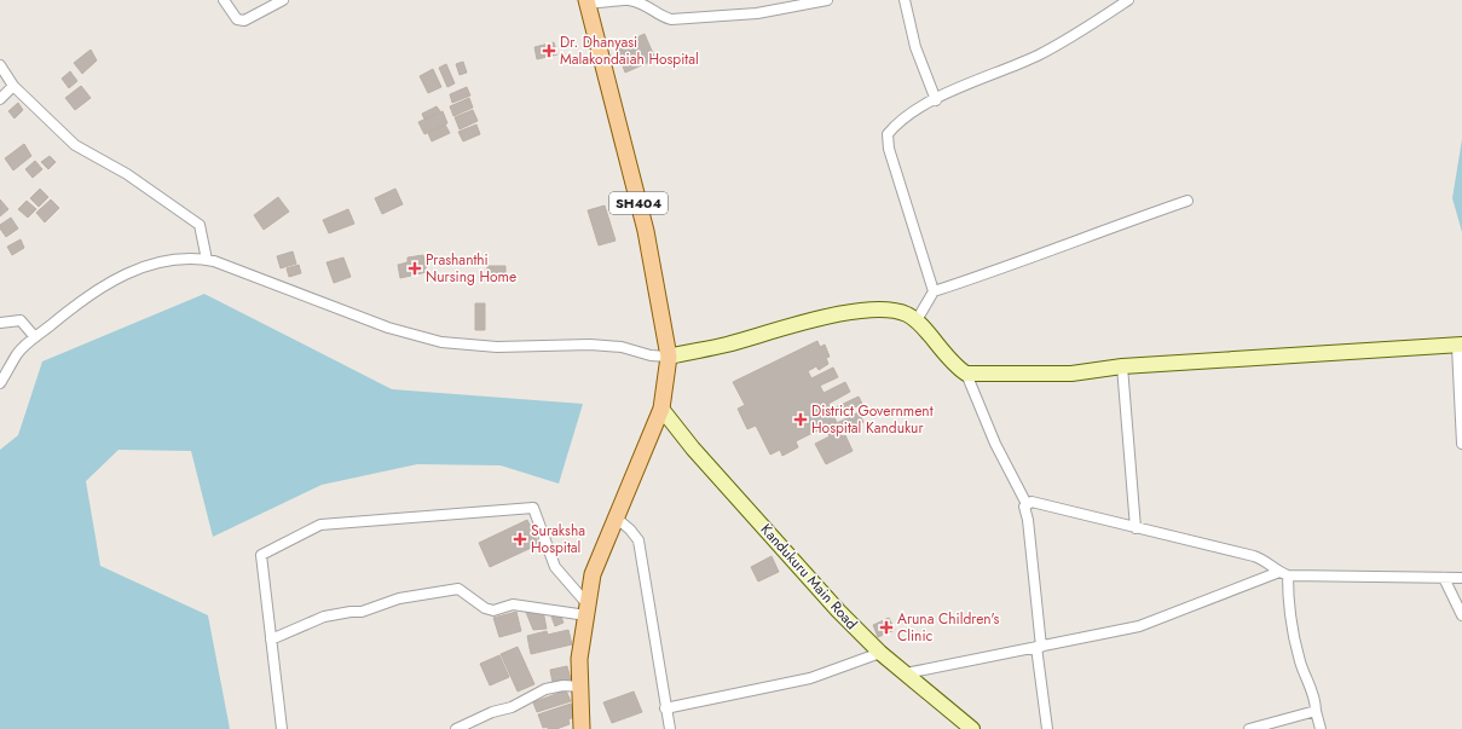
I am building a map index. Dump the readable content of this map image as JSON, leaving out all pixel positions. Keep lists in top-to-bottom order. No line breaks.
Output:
{"streets":{"main road":["SH404"],"street":["Kandukuru Main Road"]},"crossings":[["SH404","Kandukuru Main Road"]],"places":{"health":["Dr. Dhanyasi Malakondaiah Hospital","Prashanthi Nursing Home","District Government Hospital Kandukur","Suraksha Hospital","Aruna Children's Clinic"]}}
